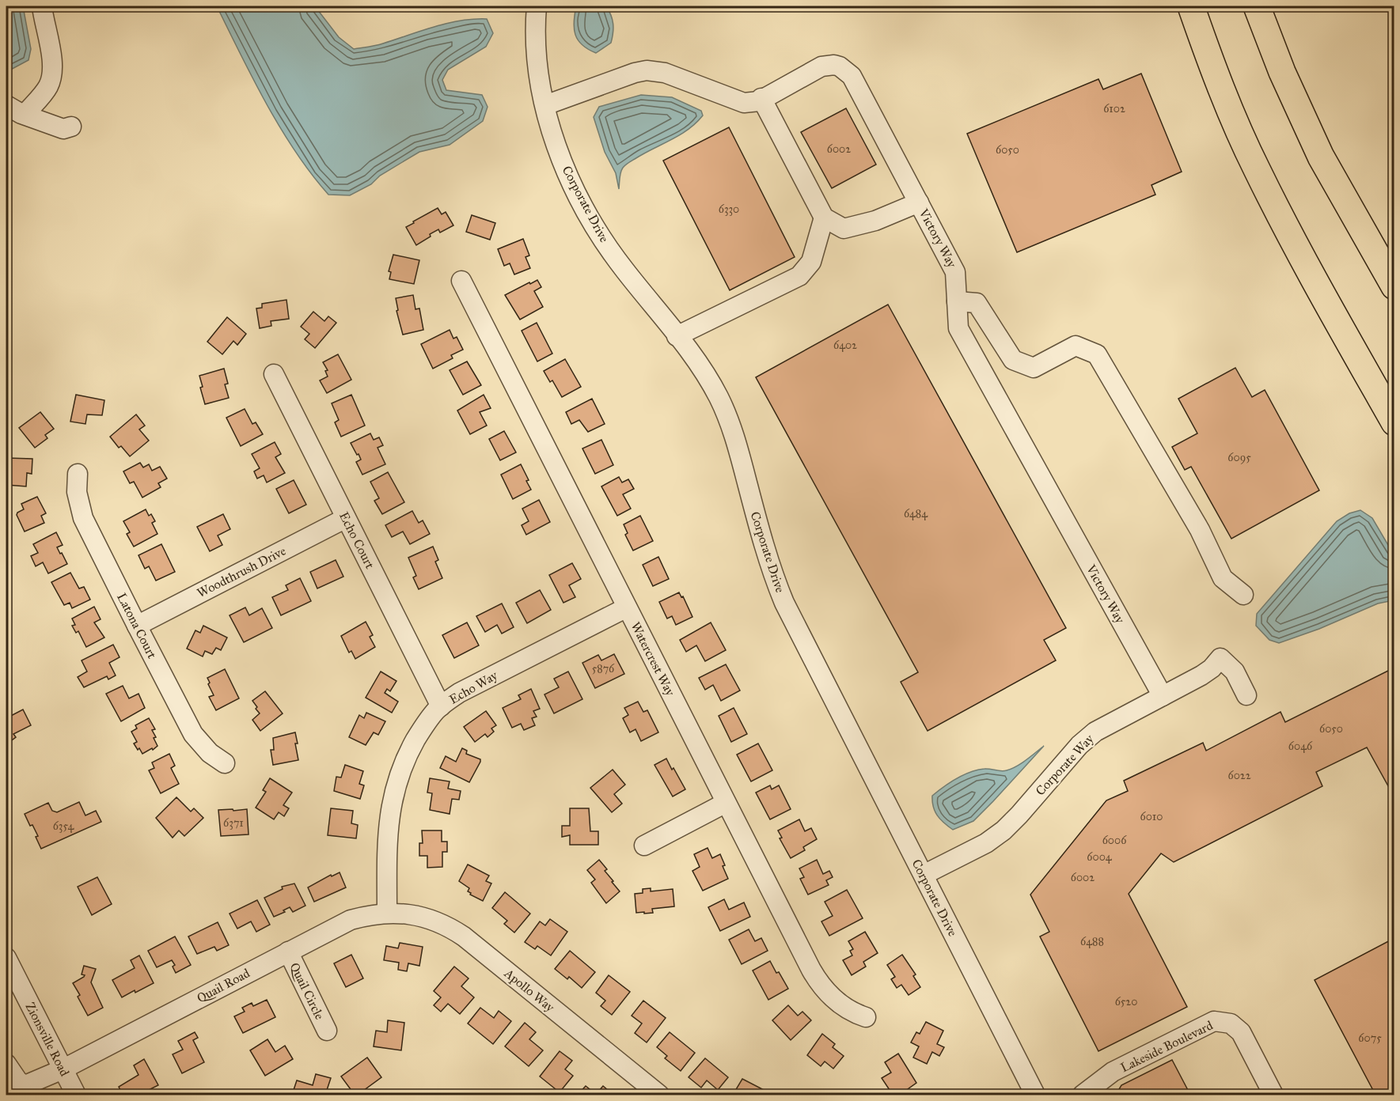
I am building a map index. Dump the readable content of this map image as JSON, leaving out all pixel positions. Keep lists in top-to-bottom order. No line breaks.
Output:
{"streets":{"street":["Corporate Drive","Victory Way","Echo Court","Woodthrush Drive","Latona Court","Watercrest Way","Echo Way","Corporate Way","Quail Road","Apollo Way","Quail Circle","Zionsville Road","Lakeside Boulevard"]},"crossings":[["Corporate Drive","Victory Way"],["Corporate Drive","Corporate Way"],["Victory Way","Corporate Way"],["Echo Court","Woodthrush Drive"],["Echo Court","Echo Way"],["Woodthrush Drive","Latona Court"],["Watercrest Way","Echo Way"],["Echo Way","Quail Road"],["Echo Way","Apollo Way"],["Quail Road","Apollo Way"],["Quail Road","Quail Circle"],["Quail Road","Zionsville Road"]],"house_numbers":["6102","6002","6050","6330","6402","6095","6484","5876","6050","6046","6022","6010","6371","6354","6006","6004","6002","6488","6520","6075"]}
